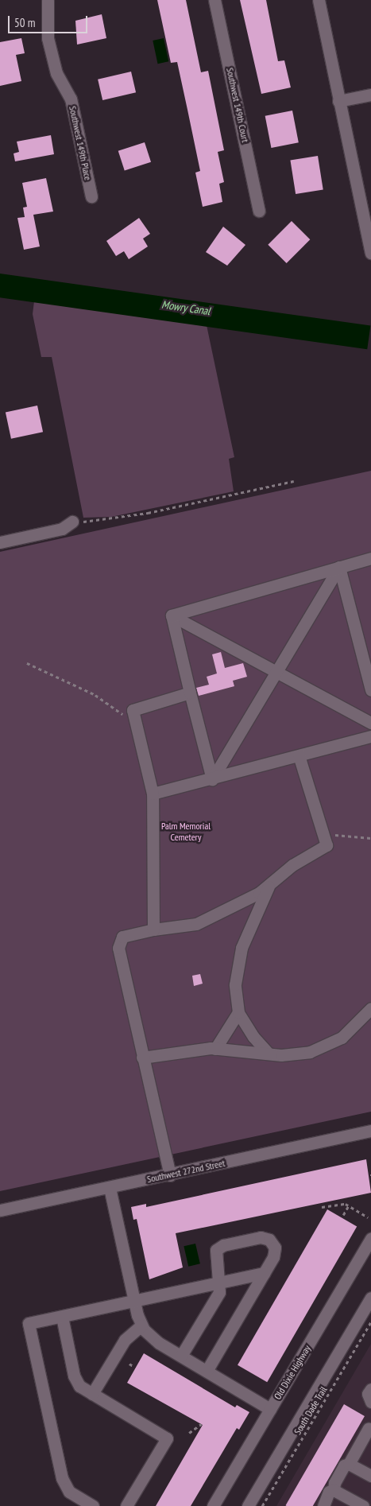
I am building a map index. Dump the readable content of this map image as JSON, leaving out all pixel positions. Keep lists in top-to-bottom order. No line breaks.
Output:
{"streets":{"street":["Southwest 149th Court","Southwest 149th Place","Southwest 272nd Street","Old Dixie Highway"],"path":["South Dade Trail"]},"water":["Mowry Canal"],"parks":["Palm Memorial Cemetery"],"scale_bar":"50 m"}
